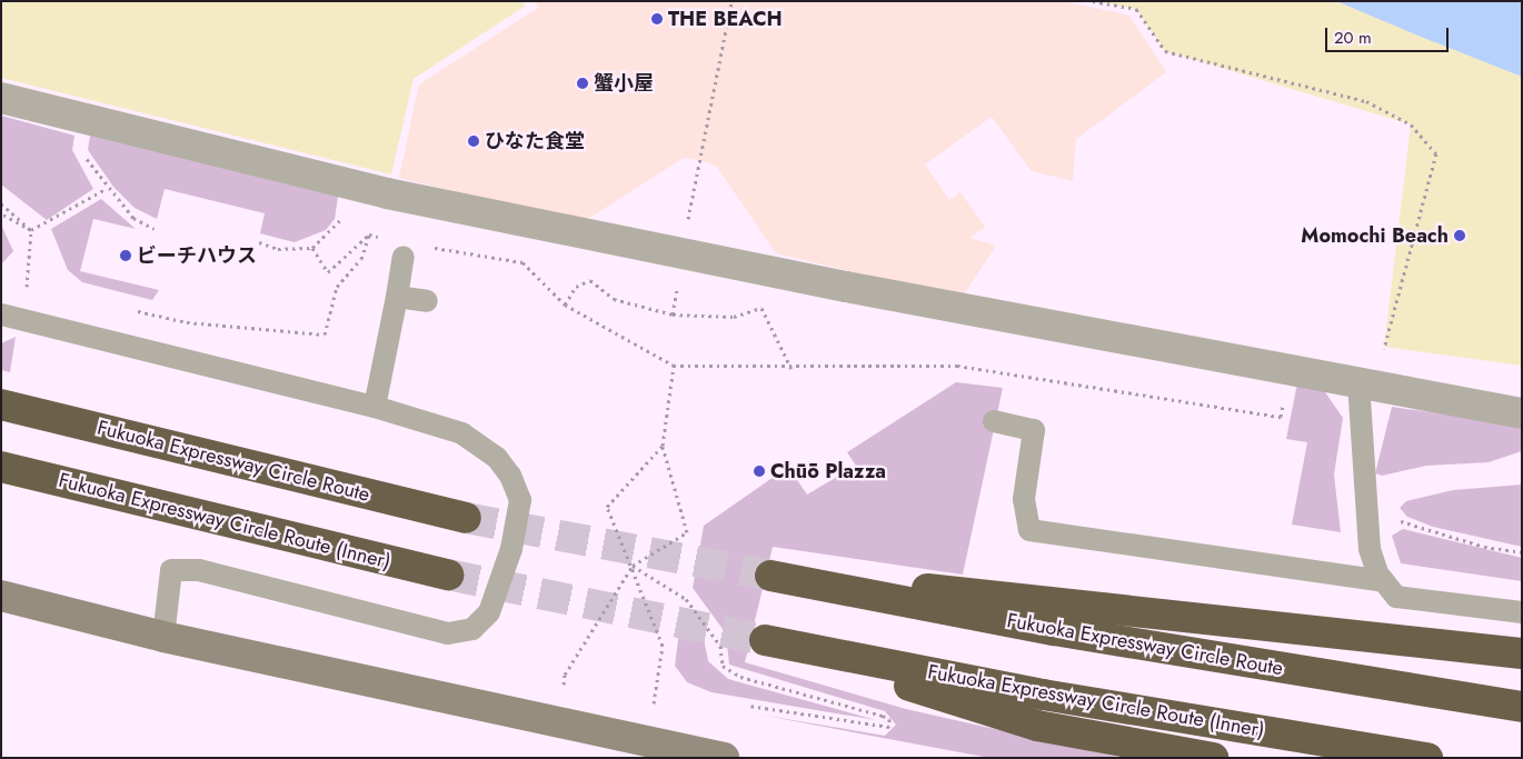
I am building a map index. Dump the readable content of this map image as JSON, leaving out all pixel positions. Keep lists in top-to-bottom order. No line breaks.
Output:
{"streets":{"highway":["Fukuoka Expressway Circle Route","Fukuoka Expressway Circle Route (Inner)"]},"places":["THE BEACH","蟹小屋","ひなた食堂","Momochi Beach","ビーチハウス","Chūō Plazza"],"scale_bar":"20 m"}
